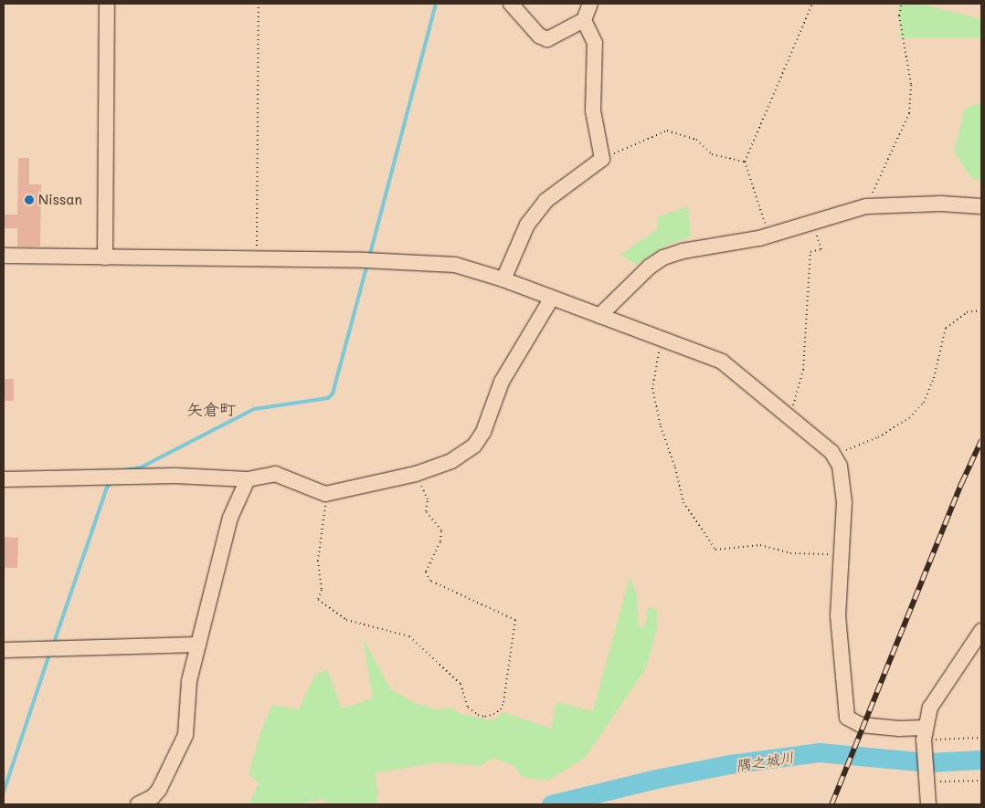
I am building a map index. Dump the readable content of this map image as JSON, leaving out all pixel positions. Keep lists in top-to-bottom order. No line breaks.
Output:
{"districts":["矢倉町"],"water":["隅之城川"],"places":["Nissan"]}
